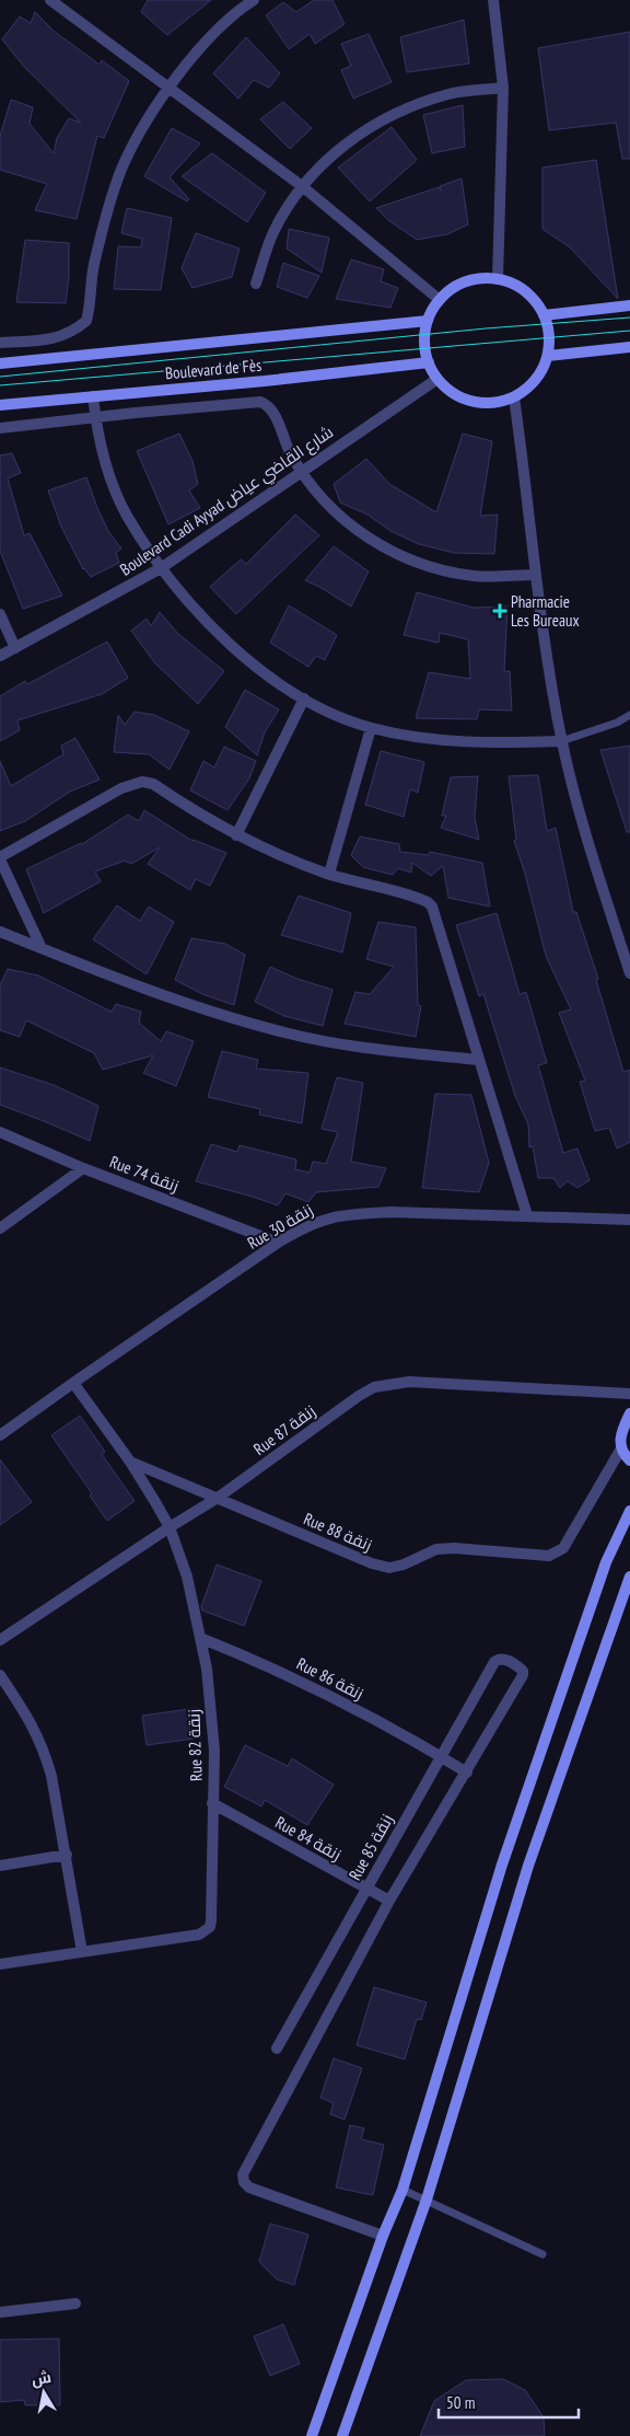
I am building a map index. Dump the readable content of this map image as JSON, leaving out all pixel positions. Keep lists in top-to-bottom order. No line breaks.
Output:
{"streets":{"main road":["Boulevard de Fès"],"street":["Boulevard Cadi Ayyad شارع القاضي عياض","Rue 74 زنقة","Rue 30 زنقة","Rue 87 زنقة","Rue 88 زنقة","Rue 86 زنقة","Rue 82 زنقة","Rue 84 زنقة","Rue 85 زنقة"]},"crossings":[["Boulevard de Fès","Boulevard Cadi Ayyad شارع القاضي عياض"],["Rue 74 زنقة","Rue 30 زنقة"],["Rue 30 زنقة","Rue 82 زنقة"],["Rue 87 زنقة","Rue 88 زنقة"],["Rue 87 زنقة","Rue 82 زنقة"],["Rue 88 زنقة","Rue 82 زنقة"],["Rue 86 زنقة","Rue 82 زنقة"],["Rue 86 زنقة","Rue 85 زنقة"],["Rue 82 زنقة","Rue 84 زنقة"],["Rue 84 زنقة","Rue 85 زنقة"]],"places":{"health":["Pharmacie Les Bureaux"]},"scale_bar":"50 m","north":"top"}
